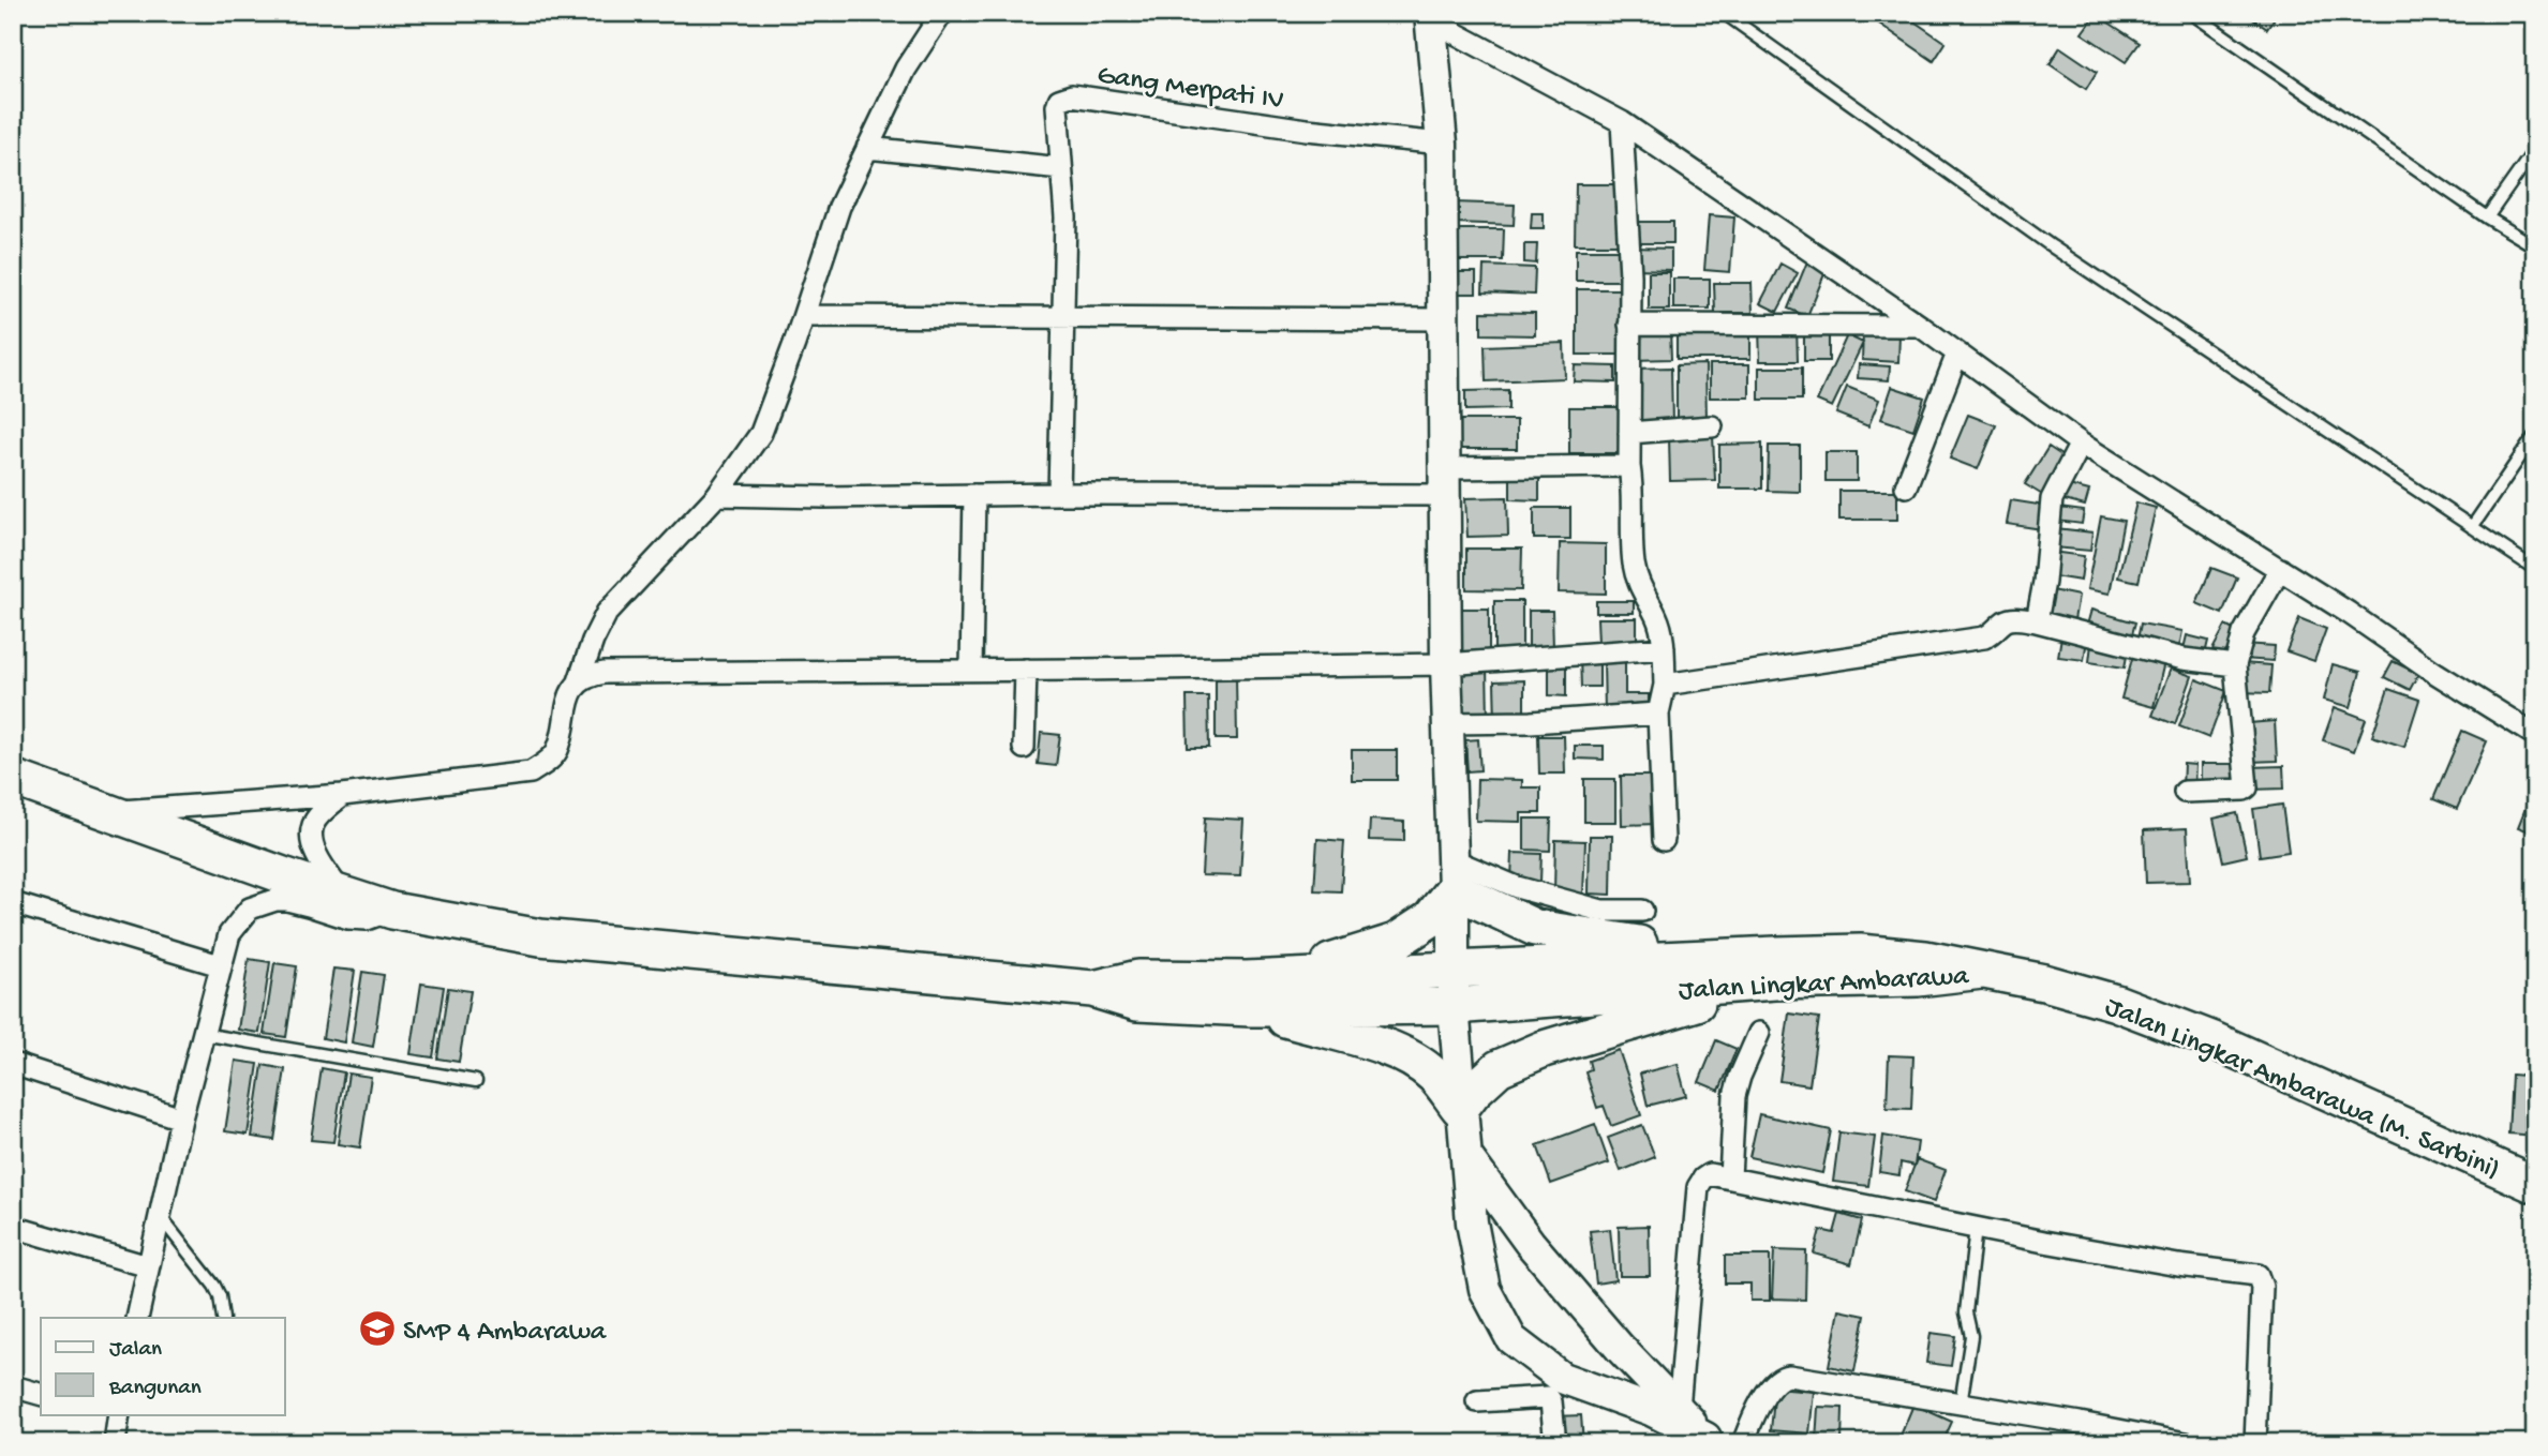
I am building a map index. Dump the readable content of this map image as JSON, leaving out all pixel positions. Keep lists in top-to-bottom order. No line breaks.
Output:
{"streets":{"highway":["Jalan Lingkar Ambarawa","Jalan Lingkar Ambarawa (M. Sarbini)"],"street":["Gang Merpati IV"]},"crossings":[["Jalan Lingkar Ambarawa","Jalan Lingkar Ambarawa (M. Sarbini)"]],"places":{"school or university":["SMP 4 Ambarawa"]},"legend":["Jalan","Bangunan"]}
